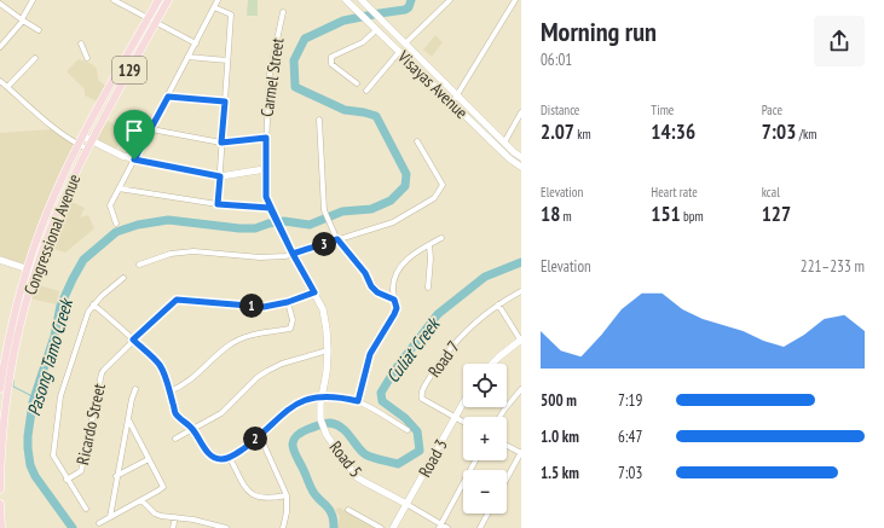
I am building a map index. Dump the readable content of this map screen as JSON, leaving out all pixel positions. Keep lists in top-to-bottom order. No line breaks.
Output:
{"streets":{"main road":["129","Congressional Avenue"],"street":["Carmel Street","Visayas Avenue","Road 7","Ricardo Street","Road 3","Road 5"]},"crossings":[["Carmel Street","Ricardo Street"],["Carmel Street","Road 5"],["Road 7","Road 3"],["Road 3","Road 5"]],"water":["Culiat Creek","Pasong Tamo Creek"],"page":{"heading":["Morning run","06:01"],"stats":[["Distance","2.07 km"],["Time","14:36"],["Pace","7:03 /km"],["Elevation","18 m"],["Heart rate","151 bpm"],["kcal","127"]],"pins":["3","1","2"],"chart":["Elevation","221–233 m"],"map_buttons":["+","−"],"list":[{"name":"500 m","note":"7:19"},{"name":"1.0 km","note":"6:47"},{"name":"1.5 km","note":"7:03"}]}}
